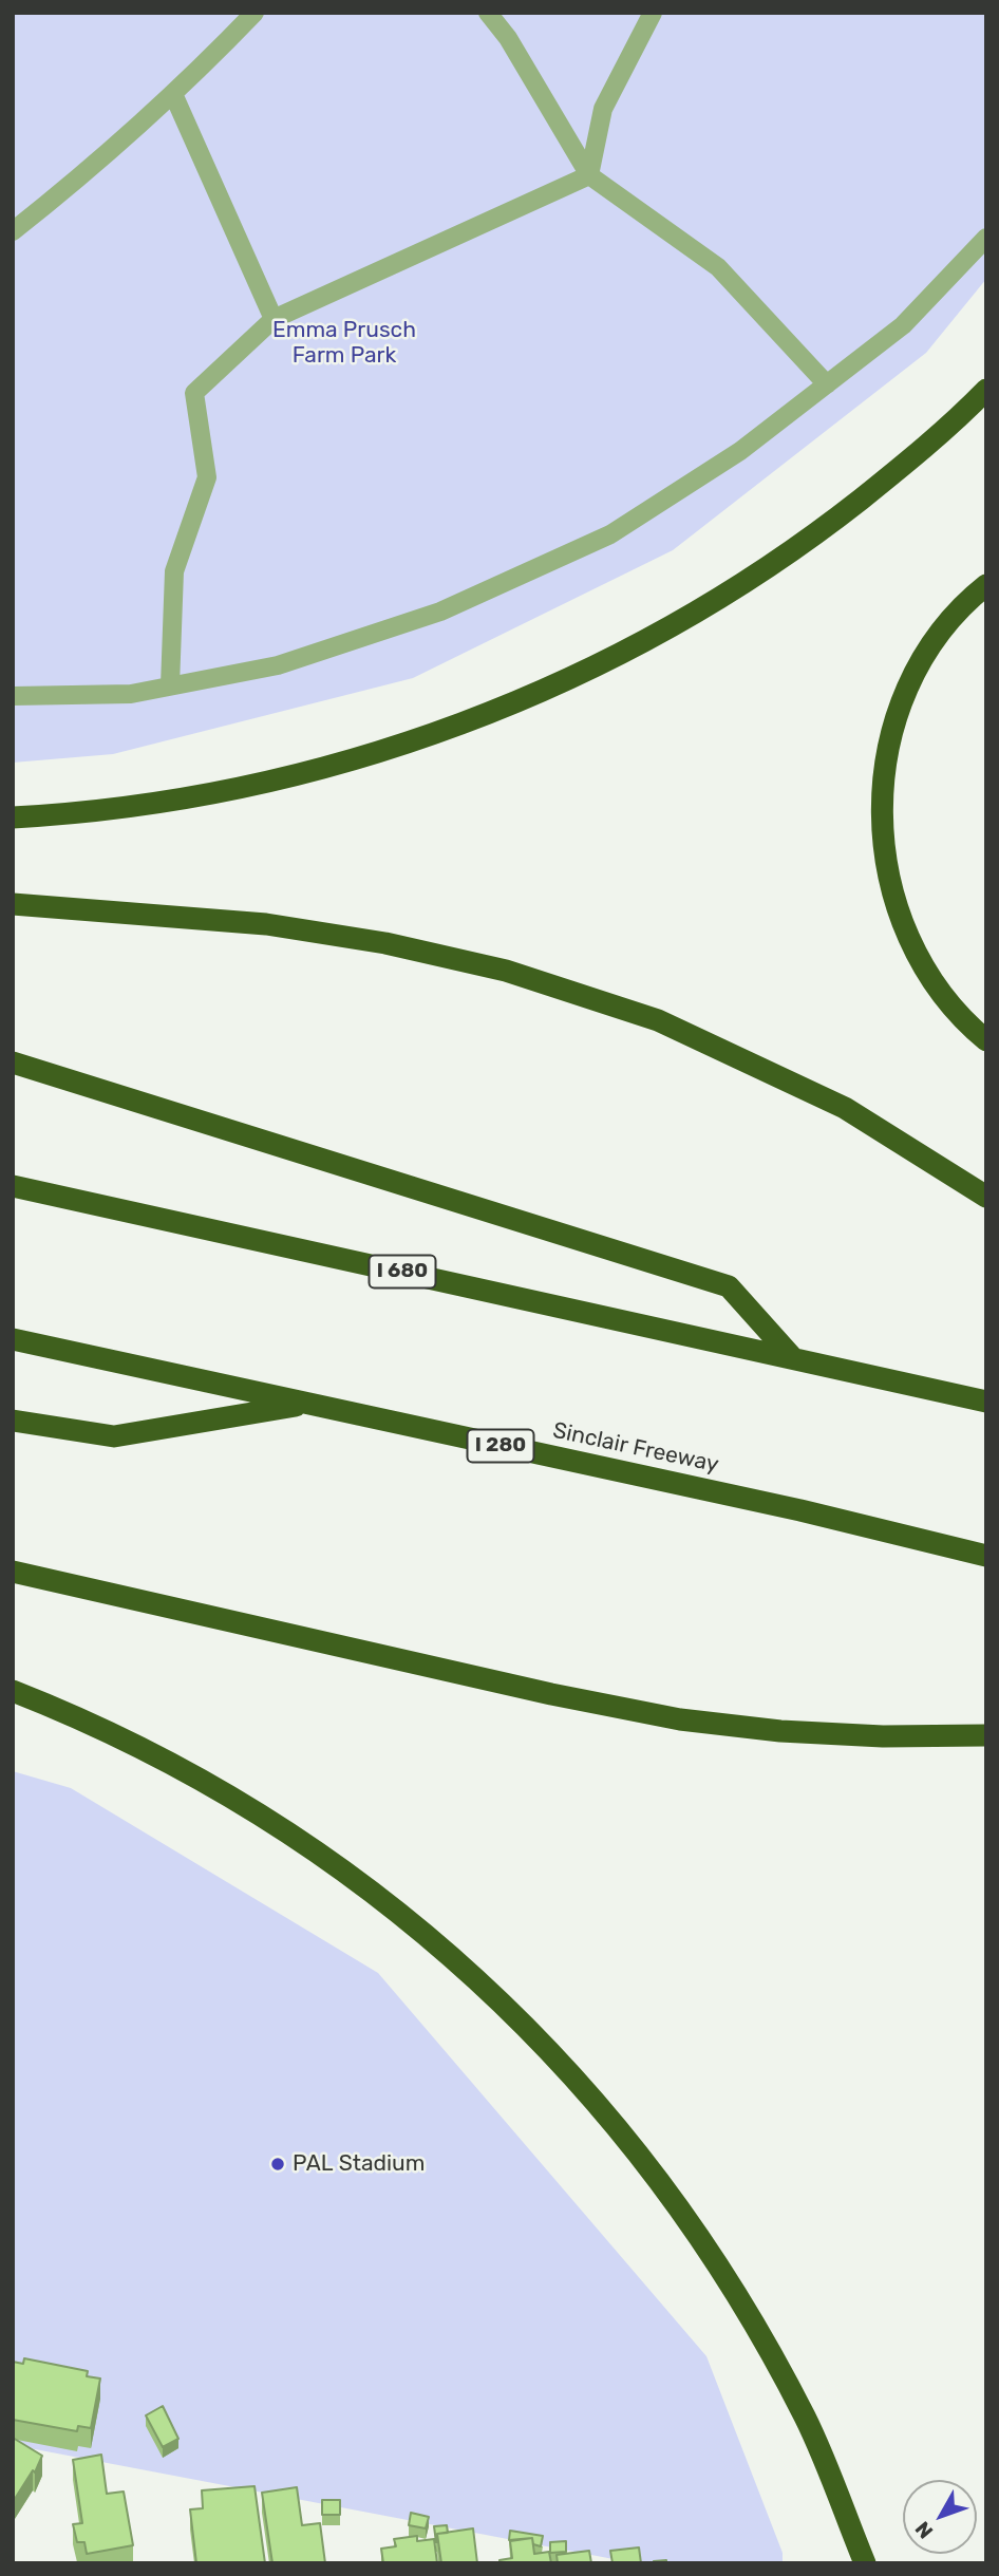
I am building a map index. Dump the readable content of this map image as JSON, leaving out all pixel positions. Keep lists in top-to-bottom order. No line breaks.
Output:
{"streets":{"highway":["I 680","I 280","Sinclair Freeway"]},"parks":["Emma Prusch Farm Park"],"places":["PAL Stadium"],"north":"bottom left"}
